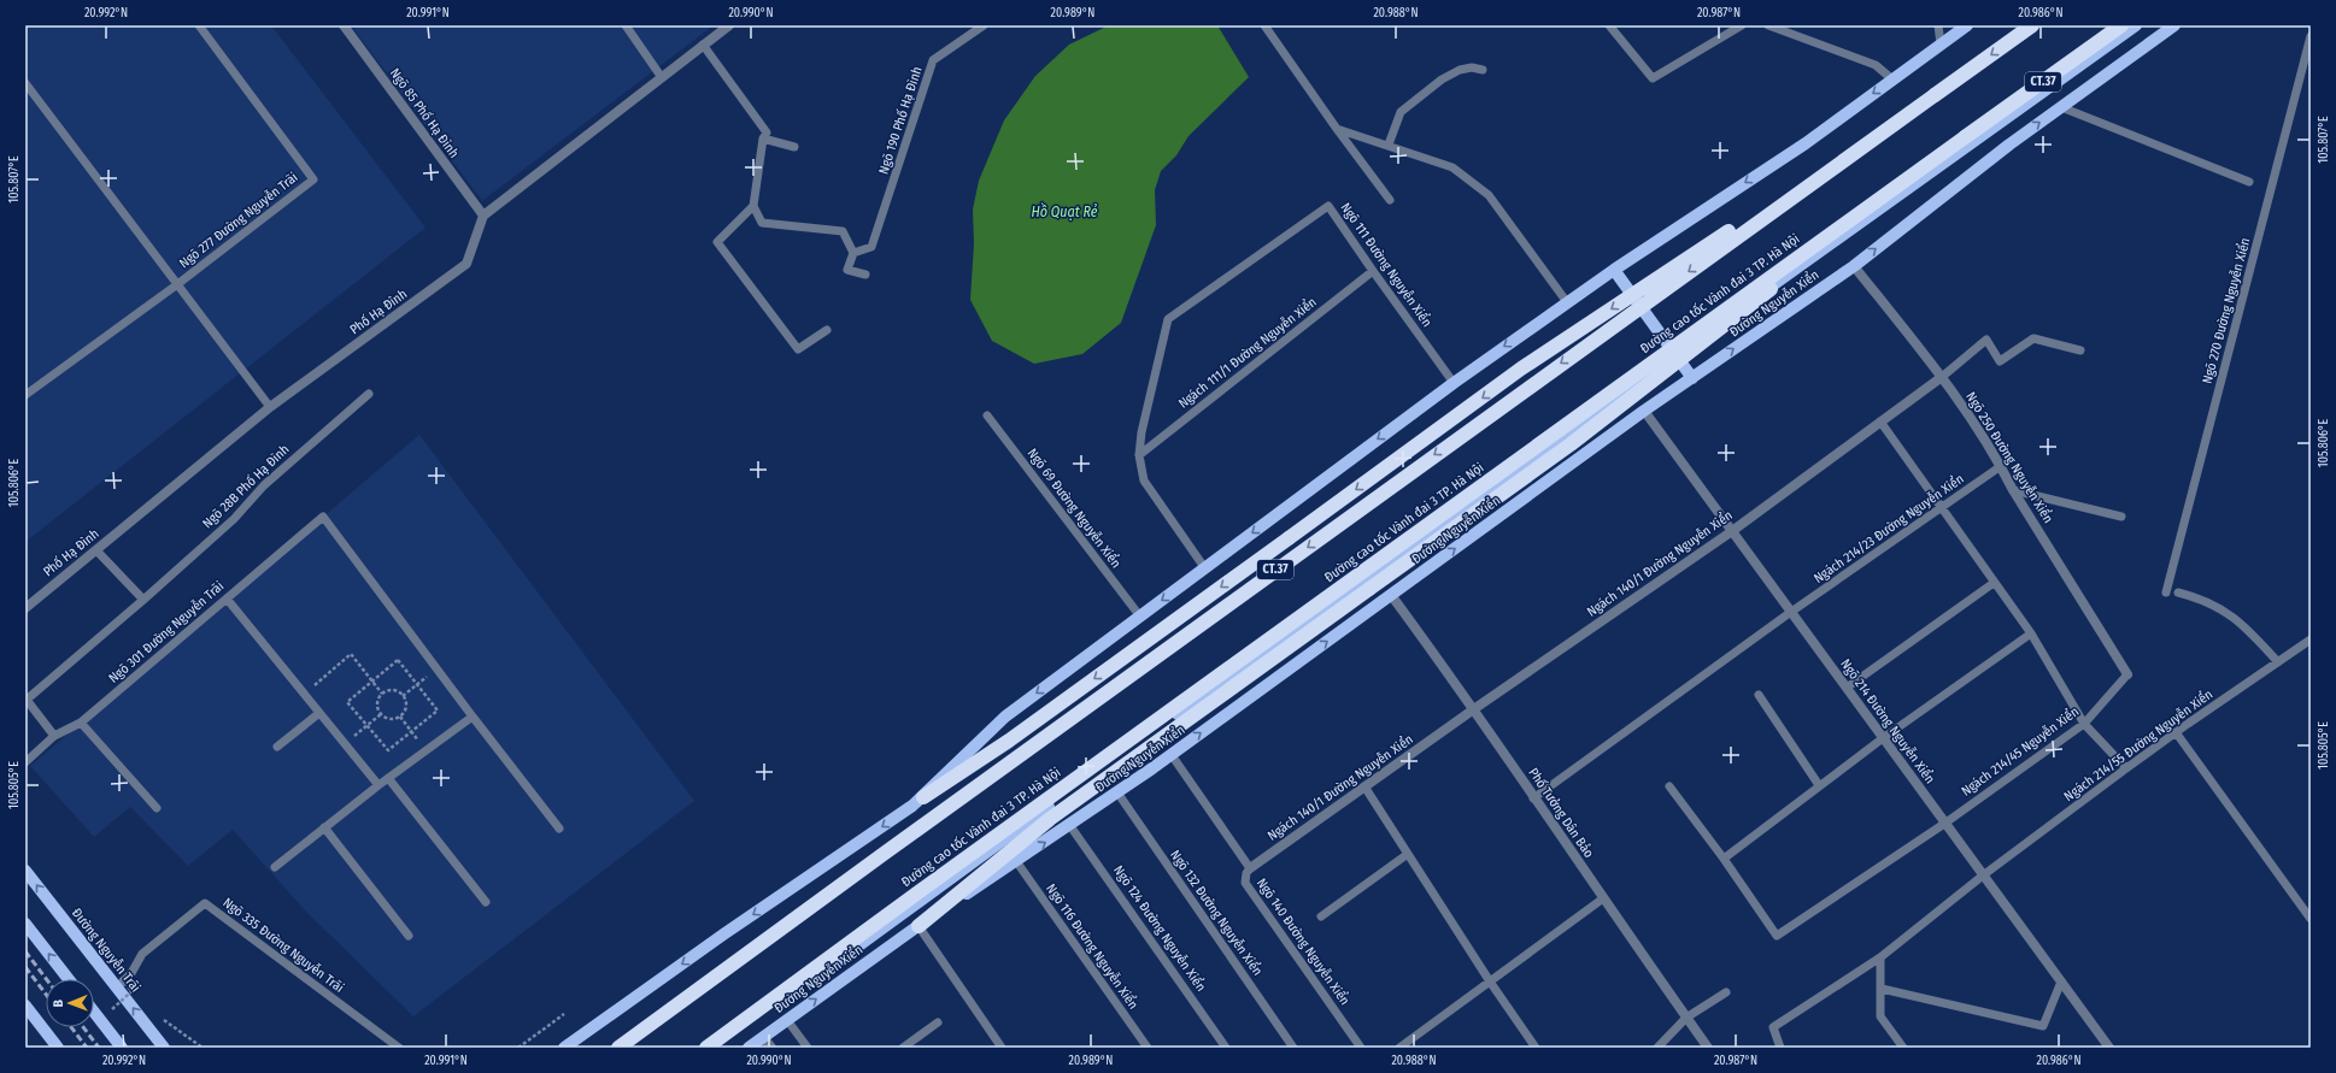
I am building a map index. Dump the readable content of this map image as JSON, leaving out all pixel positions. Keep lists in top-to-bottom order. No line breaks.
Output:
{"streets":{"highway":["CT.37","Đường cao tốc Vành đai 3 TP. Hà Nội"],"main road":["Đường Nguyễn Xiển","Đường Nguyễn Trãi"],"street":["Ngõ 85 Phố Hạ Đình","Phố Hạ Đình","Ngõ 250 Đường Nguyễn Xiển","Ngách 140/1 Đường Nguyễn Xiển","Ngõ 214 Đường Nguyễn Xiển","Phố Tưởng Dân Bảo"],"lane":["Ngõ 190 Phố Hạ Đình","Ngõ 277 Đường Nguyễn Trãi","Ngõ 111 Đường Nguyễn Xiển","Ngõ 270 Đường Nguyễn Xiển","Ngách 111/1 Đường Nguyễn Xiển","Ngõ 28B Phố Hạ Đình","Ngõ 69 Đường Nguyễn Xiển","Ngách 214/23 Đường Nguyễn Xiển","Ngõ 301 Đường Nguyễn Trãi","Ngách 214/55 Đường Nguyễn Xiển","Ngách 214/45 Nguyễn Xiển","Ngõ 132 Đường Nguyễn Xiển","Ngõ 124 Đường Nguyễn Xiển","Ngõ 140 Đường Nguyễn Xiển","Ngõ 335 Đường Nguyễn Trãi","Ngõ 116 Đường Nguyễn Xiển"]},"crossings":[["Ngõ 85 Phố Hạ Đình","Phố Hạ Đình"],["Ngõ 111 Đường Nguyễn Xiển","Ngách 111/1 Đường Nguyễn Xiển"],["Đường Nguyễn Xiển","Ngõ 250 Đường Nguyễn Xiển"],["Đường Nguyễn Xiển","Ngõ 214 Đường Nguyễn Xiển"],["Đường Nguyễn Xiển","Phố Tưởng Dân Bảo"],["Đường Nguyễn Xiển","Ngõ 132 Đường Nguyễn Xiển"],["Đường Nguyễn Xiển","Ngõ 124 Đường Nguyễn Xiển"],["Đường Nguyễn Xiển","Ngõ 140 Đường Nguyễn Xiển"],["Đường Nguyễn Xiển","Ngõ 116 Đường Nguyễn Xiển"],["Ngõ 250 Đường Nguyễn Xiển","Ngách 214/23 Đường Nguyễn Xiển"],["Ngõ 250 Đường Nguyễn Xiển","Ngách 140/1 Đường Nguyễn Xiển"],["Ngõ 250 Đường Nguyễn Xiển","Ngách 214/45 Nguyễn Xiển"],["Ngõ 28B Phố Hạ Đình","Ngõ 301 Đường Nguyễn Trãi"],["Ngách 214/23 Đường Nguyễn Xiển","Ngõ 214 Đường Nguyễn Xiển"],["Ngách 214/23 Đường Nguyễn Xiển","Phố Tưởng Dân Bảo"],["Ngách 140/1 Đường Nguyễn Xiển","Ngõ 214 Đường Nguyễn Xiển"],["Ngách 140/1 Đường Nguyễn Xiển","Phố Tưởng Dân Bảo"],["Ngách 140/1 Đường Nguyễn Xiển","Ngõ 140 Đường Nguyễn Xiển"],["Ngõ 214 Đường Nguyễn Xiển","Ngách 214/55 Đường Nguyễn Xiển"],["Ngõ 214 Đường Nguyễn Xiển","Ngách 214/45 Nguyễn Xiển"],["Ngõ 335 Đường Nguyễn Trãi","Đường Nguyễn Trãi"]],"water":["Hồ Quạt Rẻ"],"north":"left","coordinates":["20.992°N","20.991°N","20.990°N","20.989°N","20.988°N","20.987°N","20.986°N","105.807°E","105.806°E","105.805°E"]}
